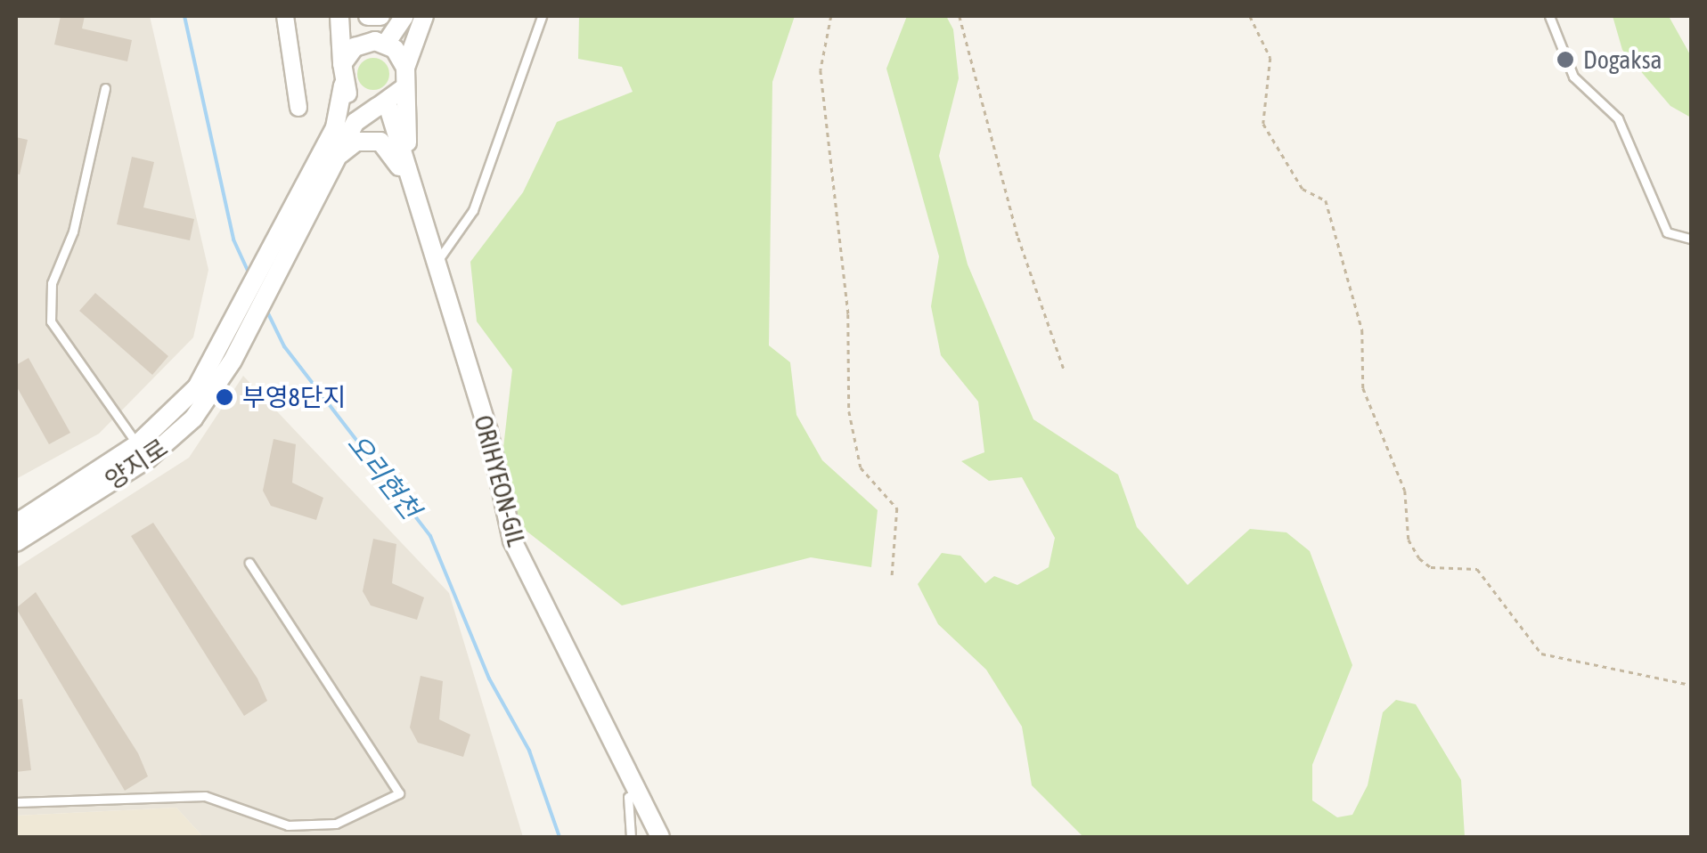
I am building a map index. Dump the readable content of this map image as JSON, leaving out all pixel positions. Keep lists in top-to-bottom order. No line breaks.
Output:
{"streets":{"street":["양지로","ORIHYEON-GIL"]},"water":["오리현천"],"places":["Dogaksa","부영8단지"]}
